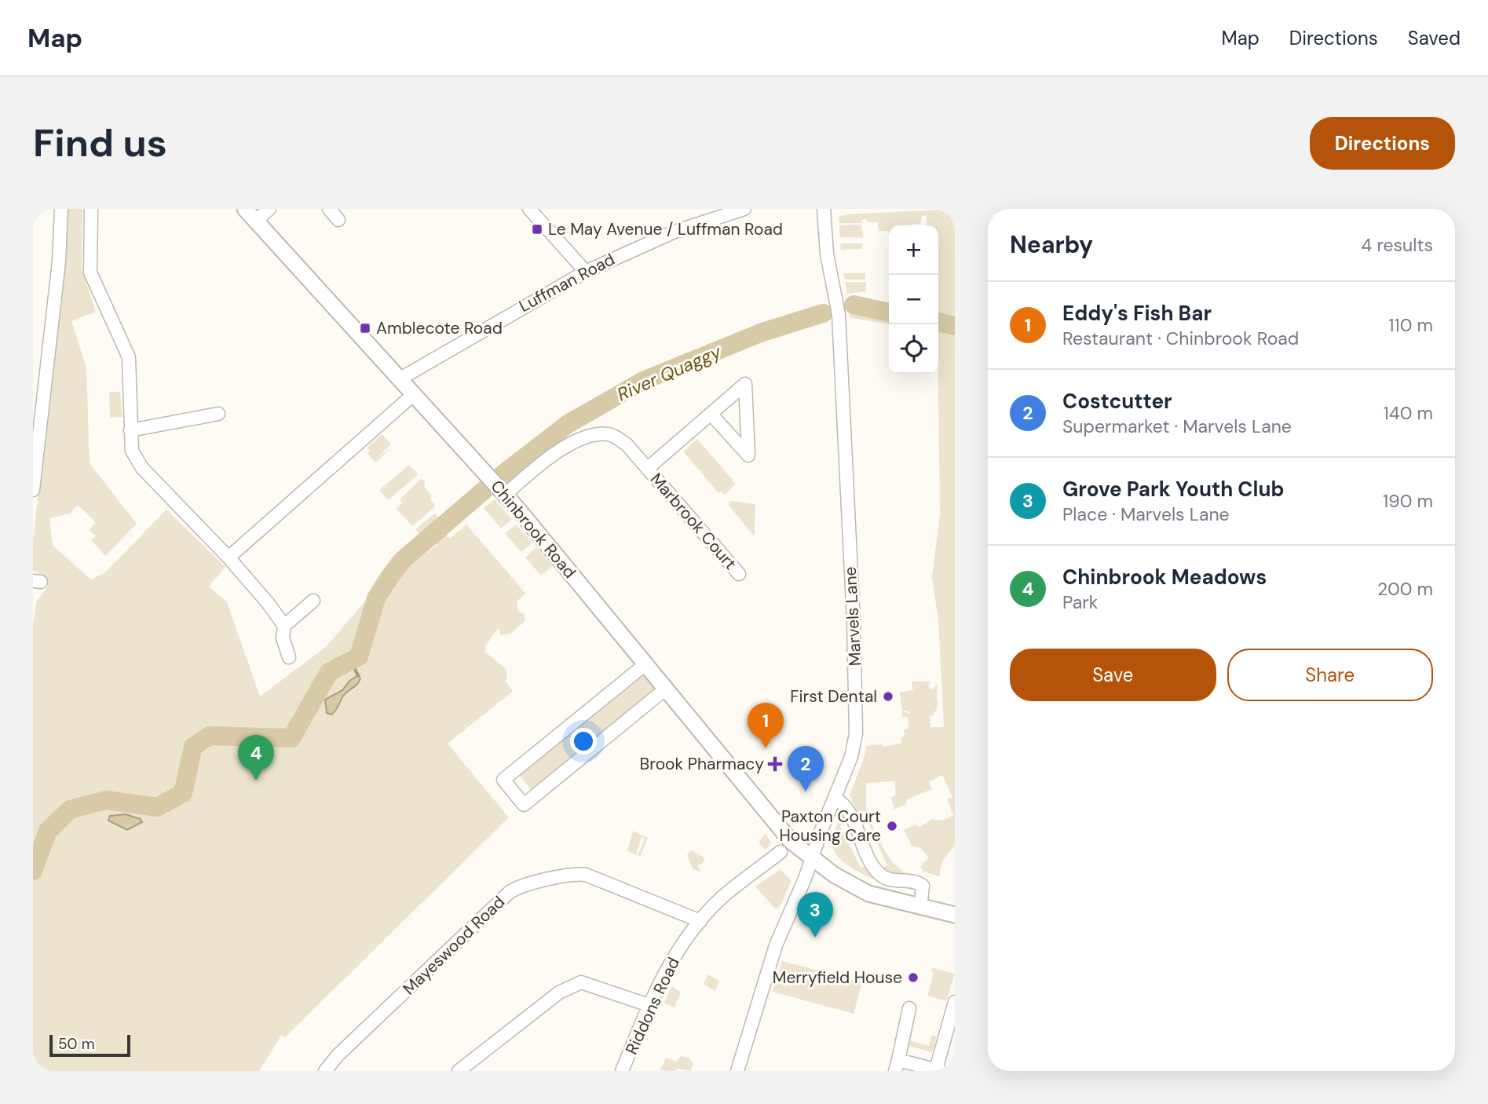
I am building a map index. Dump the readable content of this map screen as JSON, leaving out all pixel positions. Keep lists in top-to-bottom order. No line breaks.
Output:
{"streets":{"main road":["Chinbrook Road"],"street":["Luffman Road","Marbrook Court","Marvels Lane","Mayeswood Road","Riddons Road"]},"crossings":[["Luffman Road","Chinbrook Road"],["Marbrook Court","Chinbrook Road"],["Chinbrook Road","Marvels Lane"],["Mayeswood Road","Riddons Road"]],"water":["River Quaggy"],"places":{"transit":["Le May Avenue / Luffman Road","Amblecote Road"],"other":["First Dental","Paxton Court Housing Care","Merryfield House"],"health":["Brook Pharmacy"]},"scale_bar":"50 m","page":{"header":"Map","nav":["Map","Directions","Saved"],"buttons":["Directions",["Save","Share"]],"title":"Find us","heading":["Nearby","4 results"],"map_buttons":["+","−"],"list":[{"mark":"1","name":"Eddy's Fish Bar","note":"Restaurant · Chinbrook Road","value":"110 m"},{"mark":"2","name":"Costcutter","note":"Supermarket · Marvels Lane","value":"140 m"},{"mark":"3","name":"Grove Park Youth Club","note":"Place · Marvels Lane","value":"190 m"},{"mark":"4","name":"Chinbrook Meadows","note":"Park","value":"200 m"}],"pins":["1","4","2","3"],"scale":"50 m"}}
